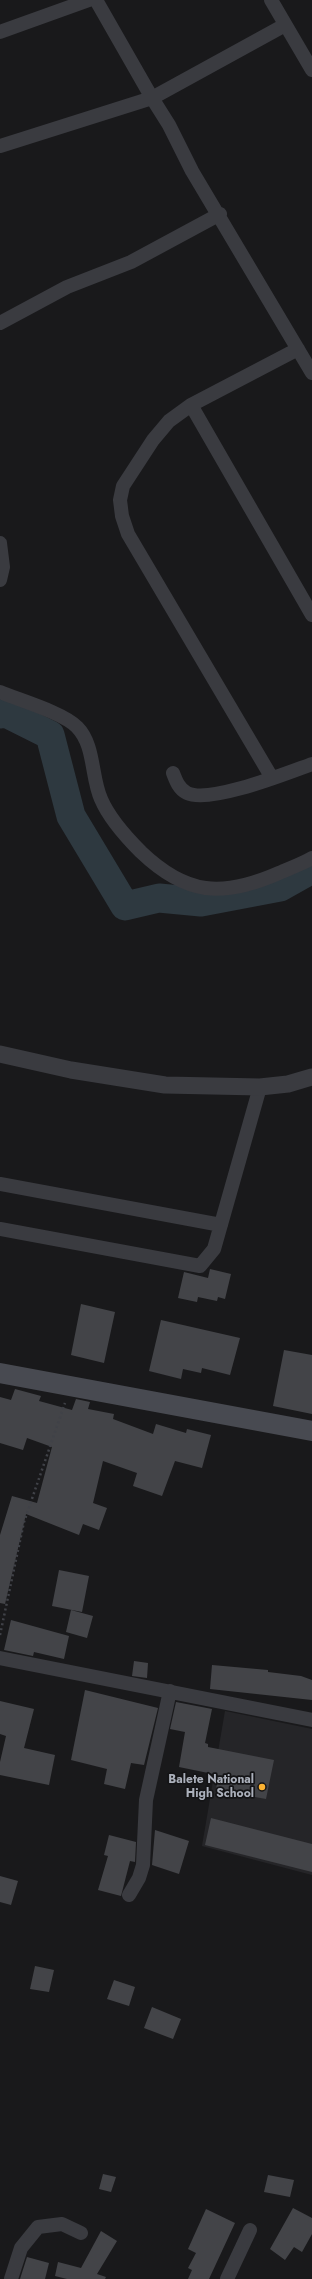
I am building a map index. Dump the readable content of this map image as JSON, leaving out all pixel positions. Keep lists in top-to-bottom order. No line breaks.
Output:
{"places":["Balete National High School"]}
